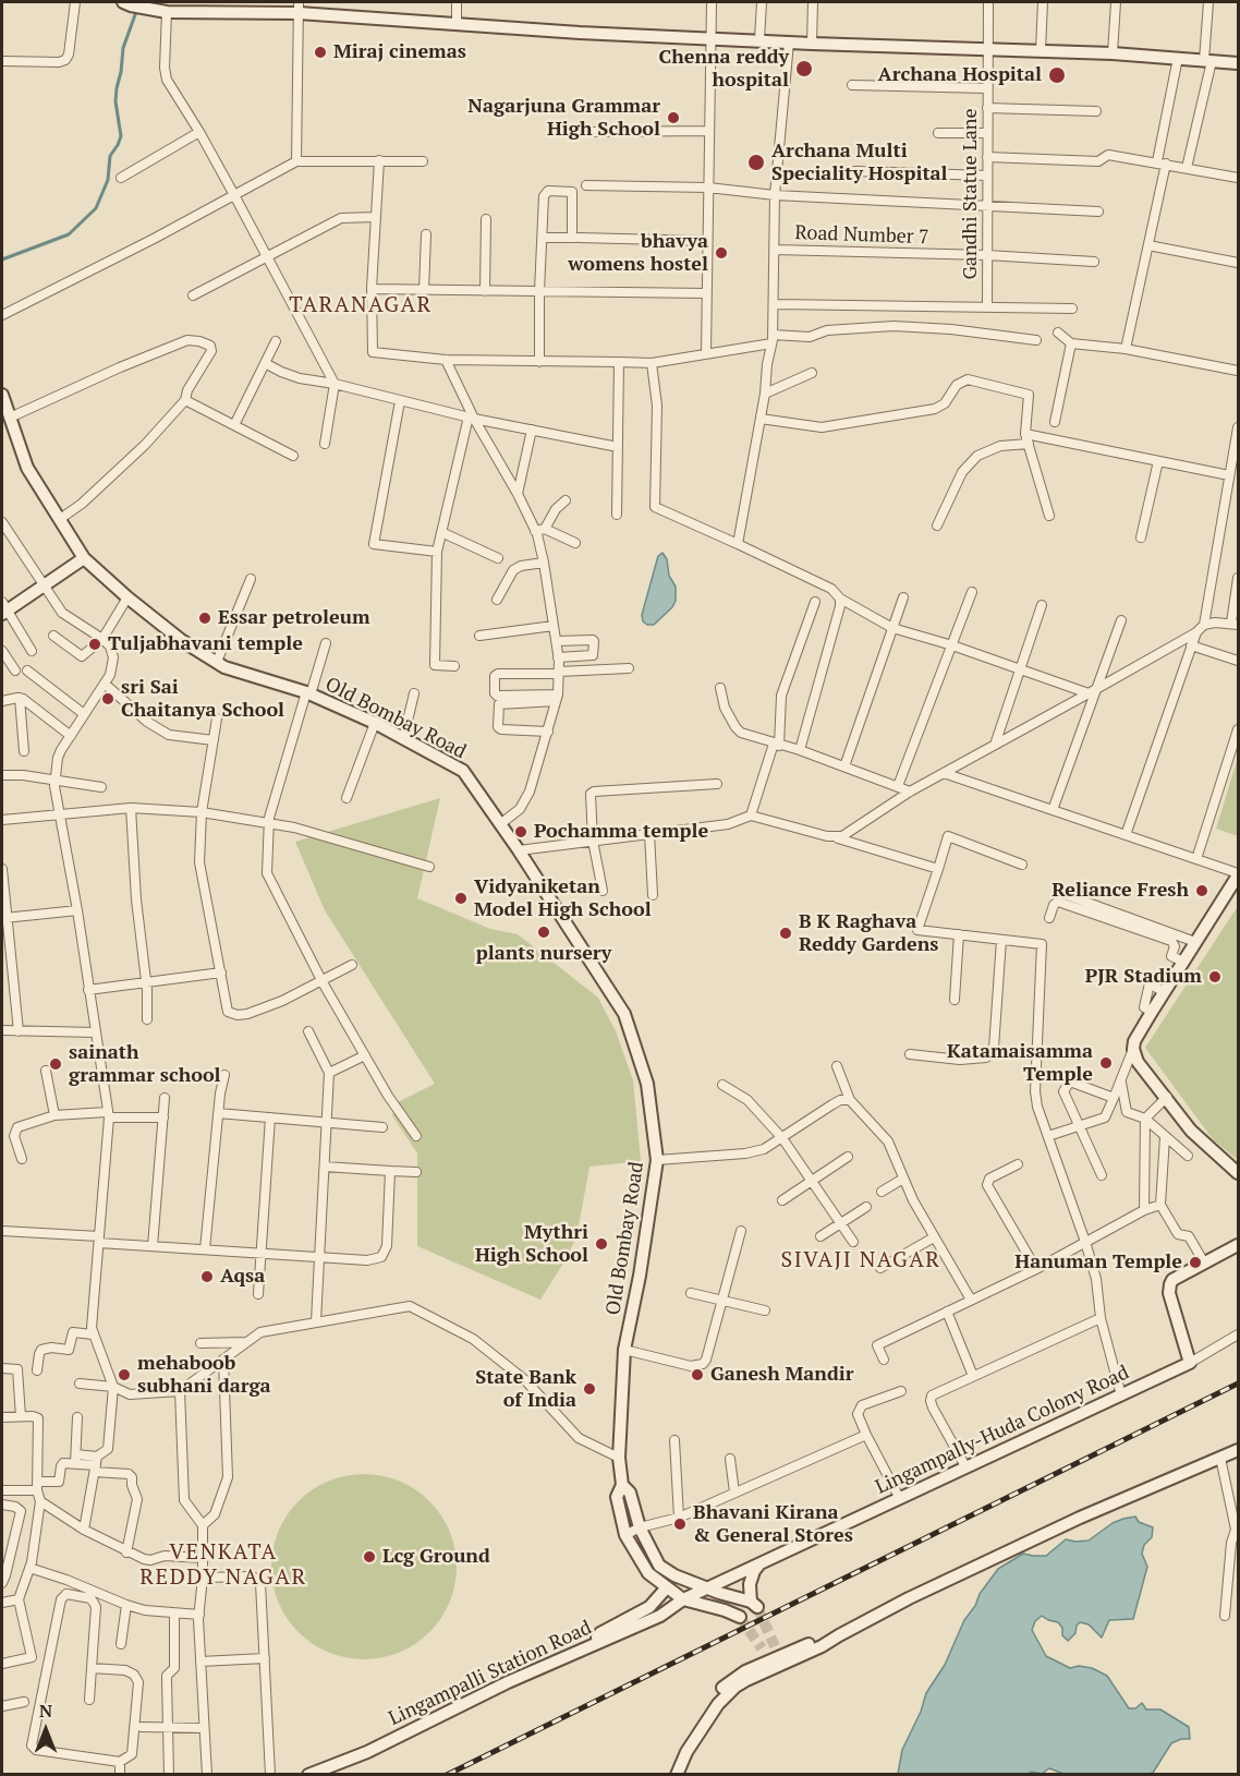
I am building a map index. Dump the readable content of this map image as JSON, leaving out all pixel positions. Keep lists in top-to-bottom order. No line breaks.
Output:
{"streets":{"street":["Gandhi Statue Lane","Road Number 7","Old Bombay Road","Lingampally-Huda Colony Road","Lingampalli Station Road"]},"crossings":[["Gandhi Statue Lane","Road Number 7"],["Old Bombay Road","Lingampally-Huda Colony Road"],["Old Bombay Road","Lingampalli Station Road"],["Lingampally-Huda Colony Road","Lingampalli Station Road"]],"districts":["TARANAGAR","SIVAJI NAGAR","VENKATA REDDY NAGAR"],"places":["Miraj cinemas","Chenna reddy hospital","Archana Hospital","Nagarjuna Grammar High School","Archana Multi Speciality Hospital","bhavya womens hostel","Essar petroleum","Tuljabhavani temple","sri Sai Chaitanya School","Pochamma temple","Reliance Fresh","Vidyaniketan Model High School","plants nursery","B K Raghava Reddy Gardens","PJR Stadium","Katamaisamma Temple","sainath grammar school","Mythri High School","Hanuman Temple","Aqsa","mehaboob subhani darga","Ganesh Mandir","State Bank of India","Bhavani Kirana & General Stores","Lcg Ground"],"north":"top"}
